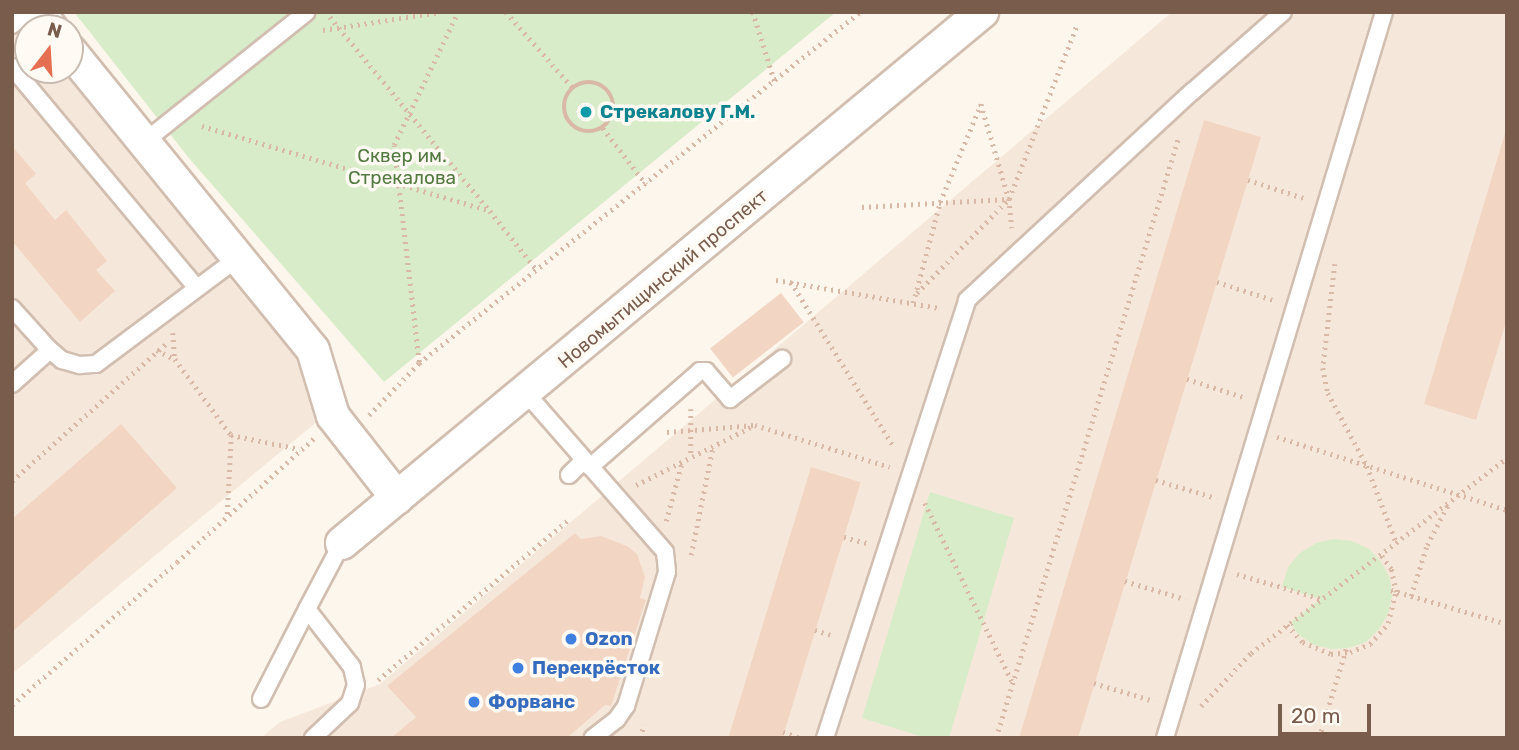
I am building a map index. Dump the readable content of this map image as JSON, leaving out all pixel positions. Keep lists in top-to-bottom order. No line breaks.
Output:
{"streets":{"street":["Новомытищинский проспект"]},"parks":["Сквер им. Стрекалова"],"places":["Стрекалову Г.М.","Ozon","Перекрёсток","Форванс"],"scale_bar":"20 m","north":"top"}
